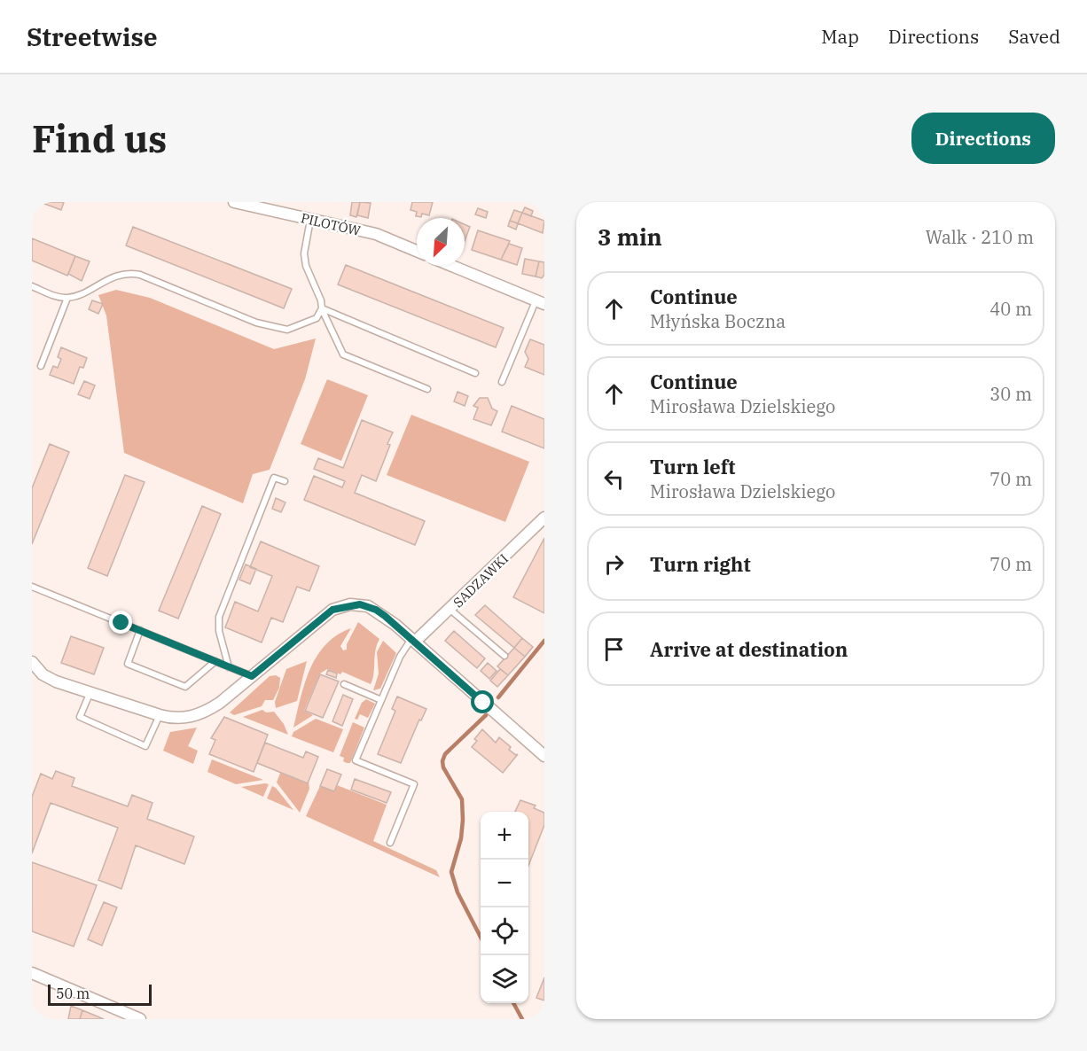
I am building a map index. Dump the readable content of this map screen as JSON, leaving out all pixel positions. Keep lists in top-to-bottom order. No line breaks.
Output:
{"streets":{"street":["PILOTÓW","SADZAWKI"]},"scale_bar":"50 m","north":"bottom left","page":{"header":"Streetwise","nav":["Map","Directions","Saved"],"buttons":"Directions","title":"Find us","heading":["3 min","Walk · 210 m"],"list":[["Continue","Młyńska Boczna","40 m"],["Continue","Mirosława Dzielskiego","30 m"],["Turn left","Mirosława Dzielskiego","70 m"],["Turn right","70 m"],"Arrive at destination"],"map_buttons":["+","−"],"scale":"50 m"}}
